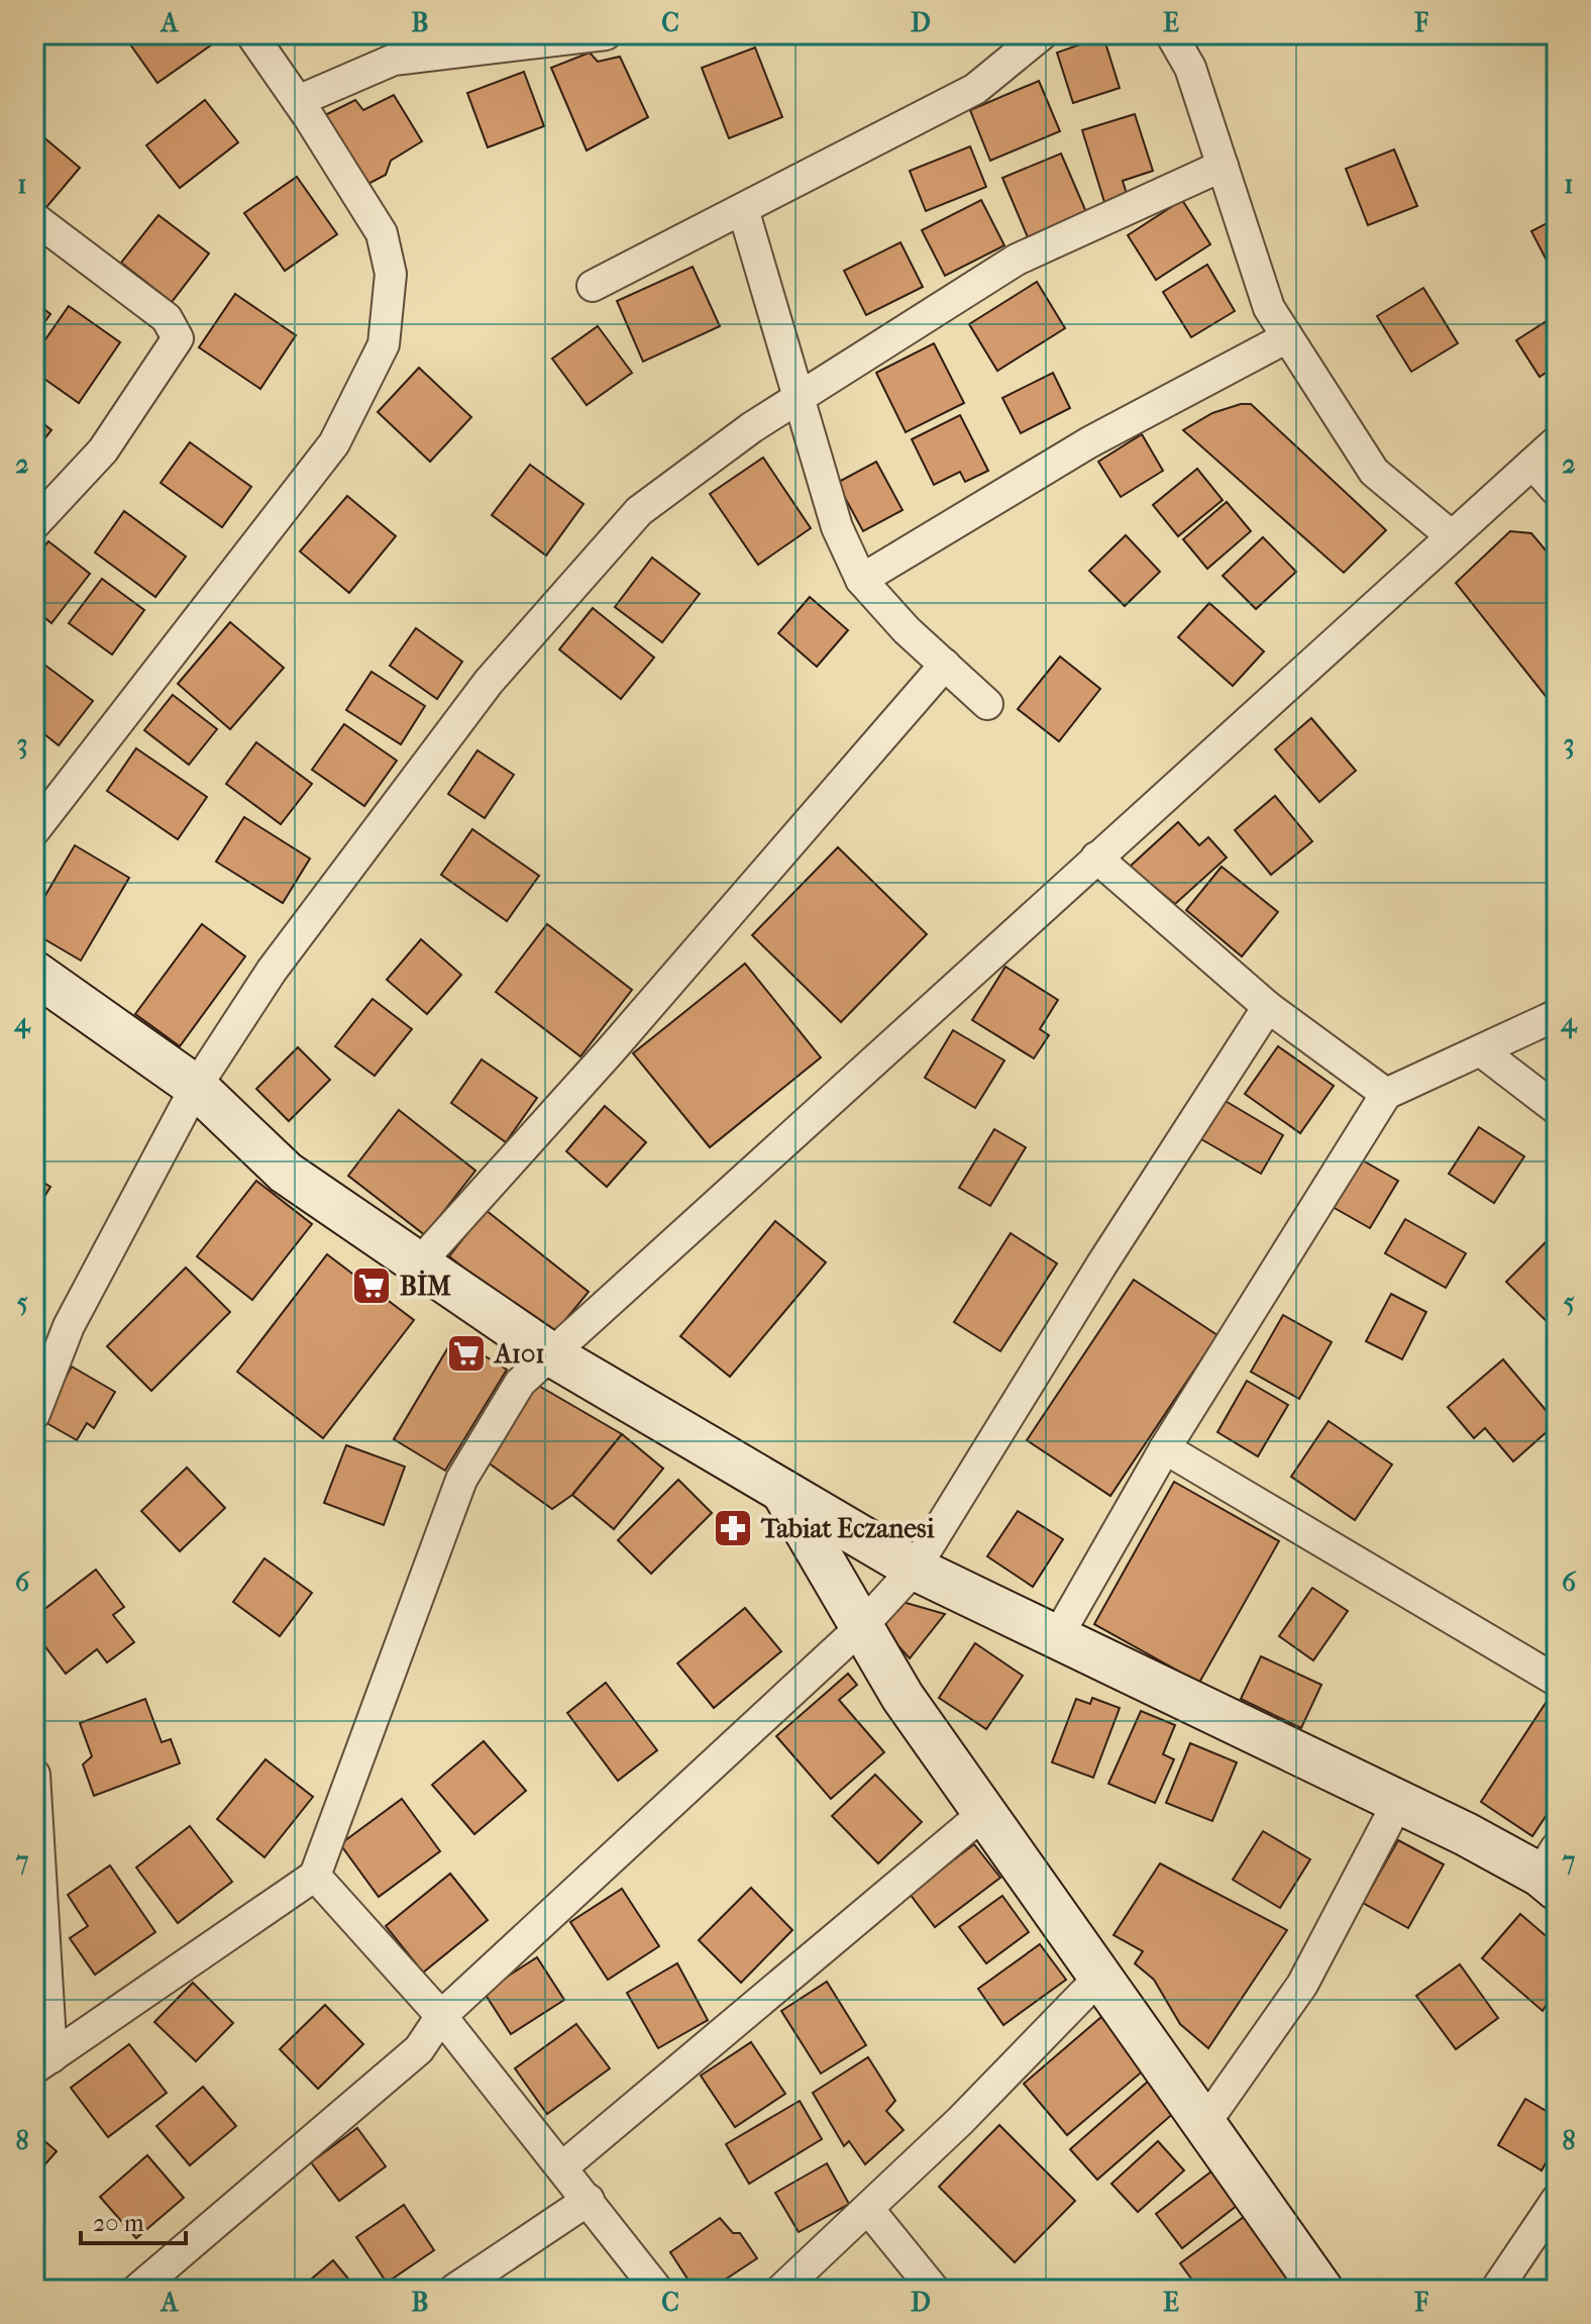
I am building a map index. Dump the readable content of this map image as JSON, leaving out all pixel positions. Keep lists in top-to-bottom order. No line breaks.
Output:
{"places":{"supermarket":["BİM","A101"],"pharmacy":["Tabiat Eczanesi"]},"scale_bar":"20 m","grid":{"columns":["A","B","C","D","E","F"],"rows":["1","2","3","4","5","6","7","8"]}}
